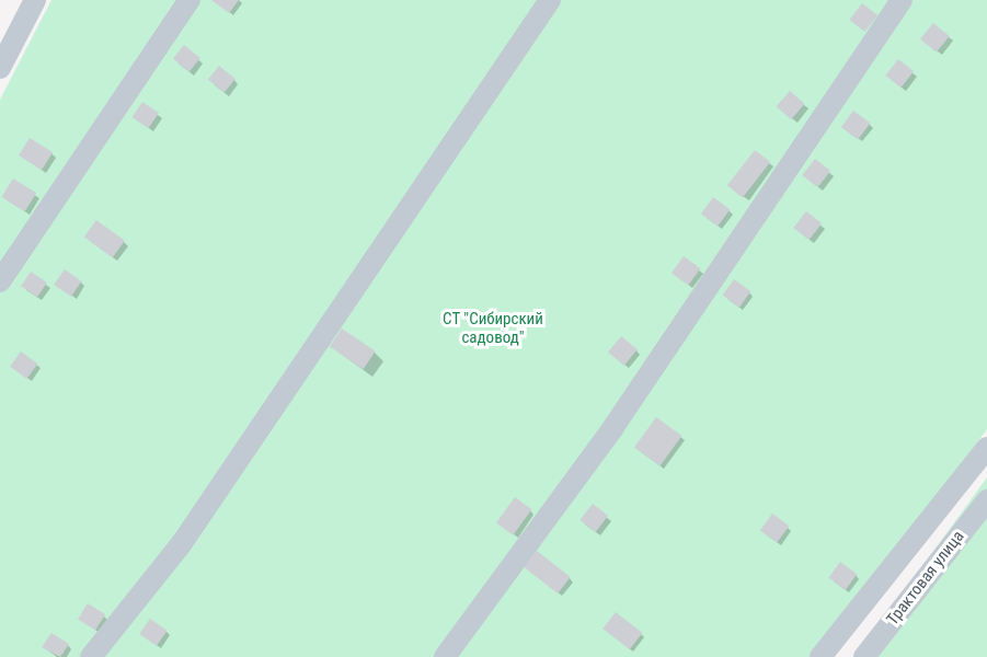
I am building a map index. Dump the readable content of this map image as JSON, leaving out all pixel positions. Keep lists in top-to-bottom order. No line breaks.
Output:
{"streets":{"street":["Трактовая улица"]},"parks":["СТ \"Сибирский садовод\""]}
